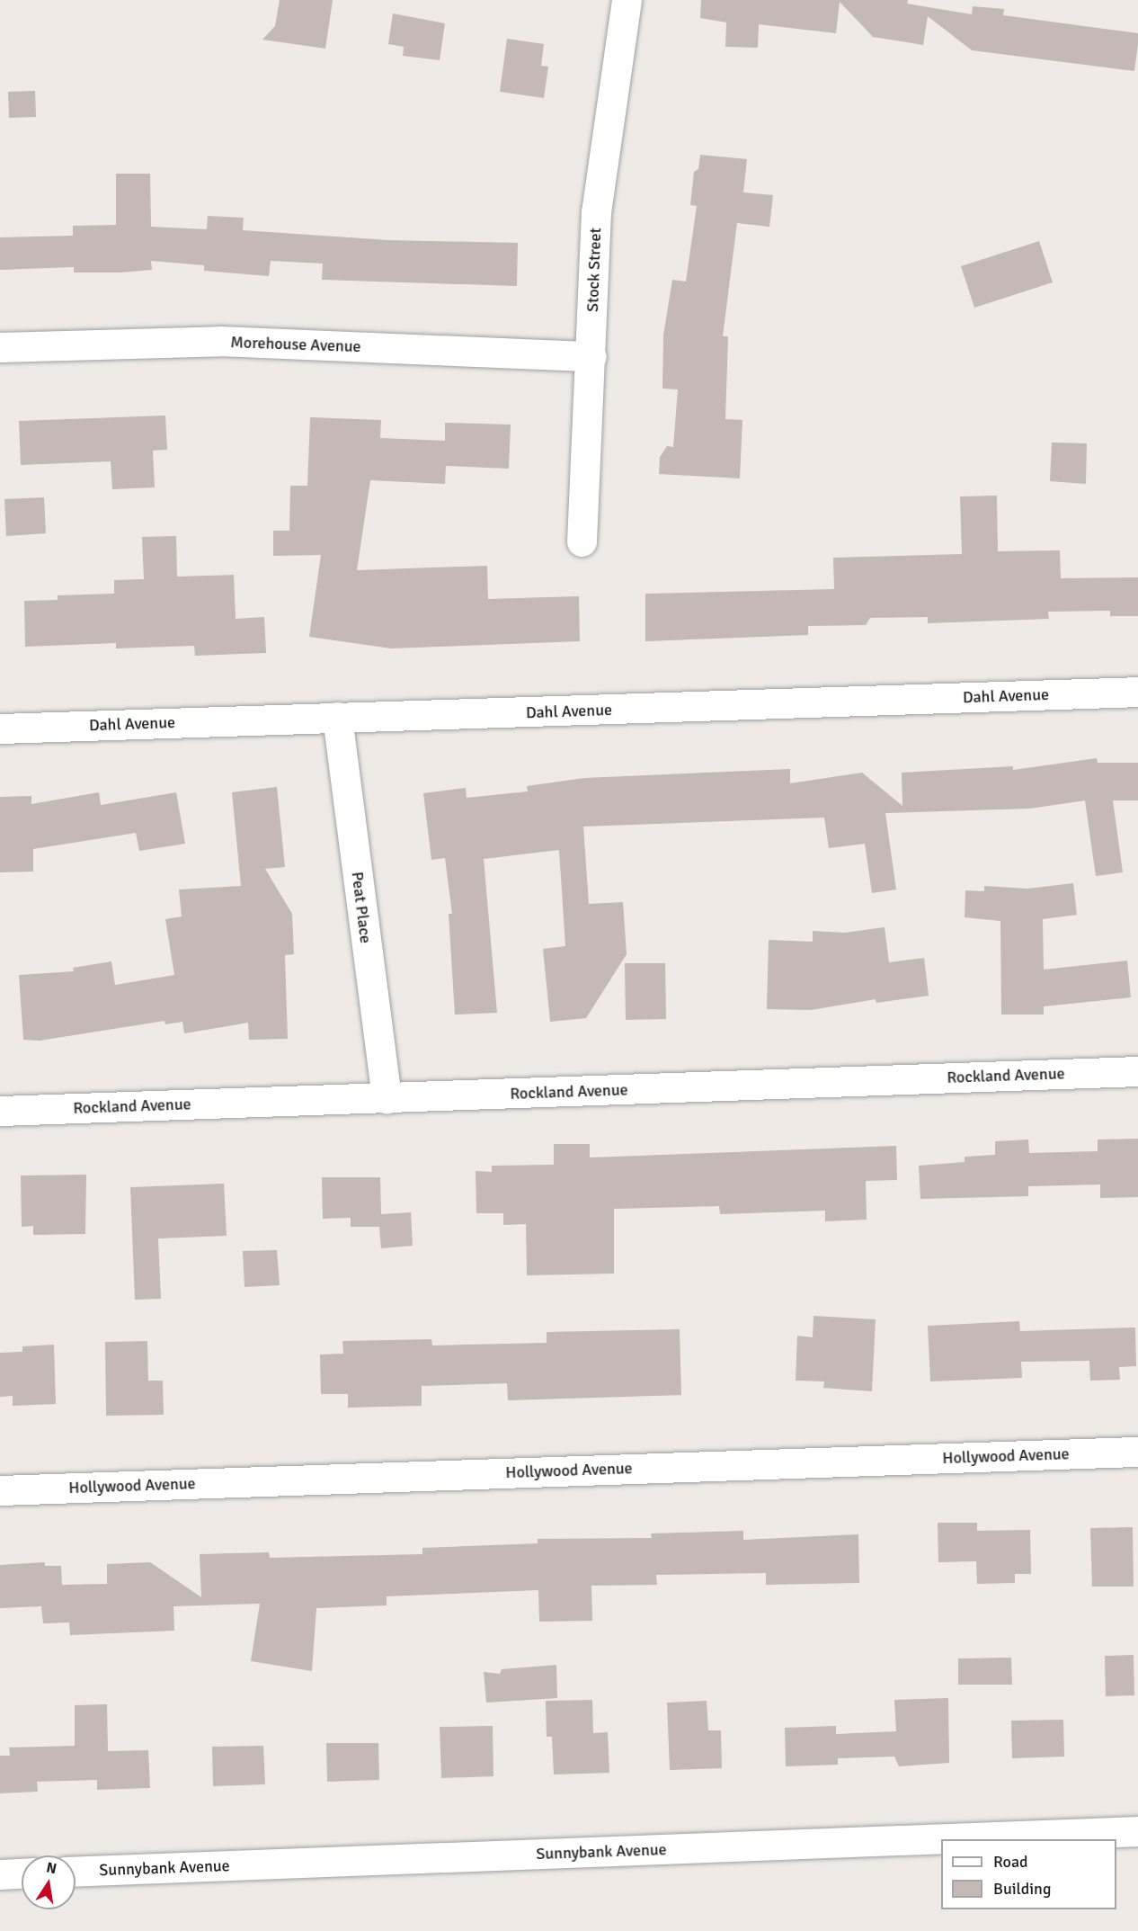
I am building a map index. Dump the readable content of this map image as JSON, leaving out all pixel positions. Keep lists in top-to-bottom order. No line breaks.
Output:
{"streets":{"street":["Stock Street","Morehouse Avenue","Dahl Avenue","Peat Place","Rockland Avenue","Hollywood Avenue","Sunnybank Avenue"]},"crossings":[["Stock Street","Morehouse Avenue"],["Dahl Avenue","Peat Place"],["Peat Place","Rockland Avenue"]],"legend":["Road","Building"],"north":"top"}
